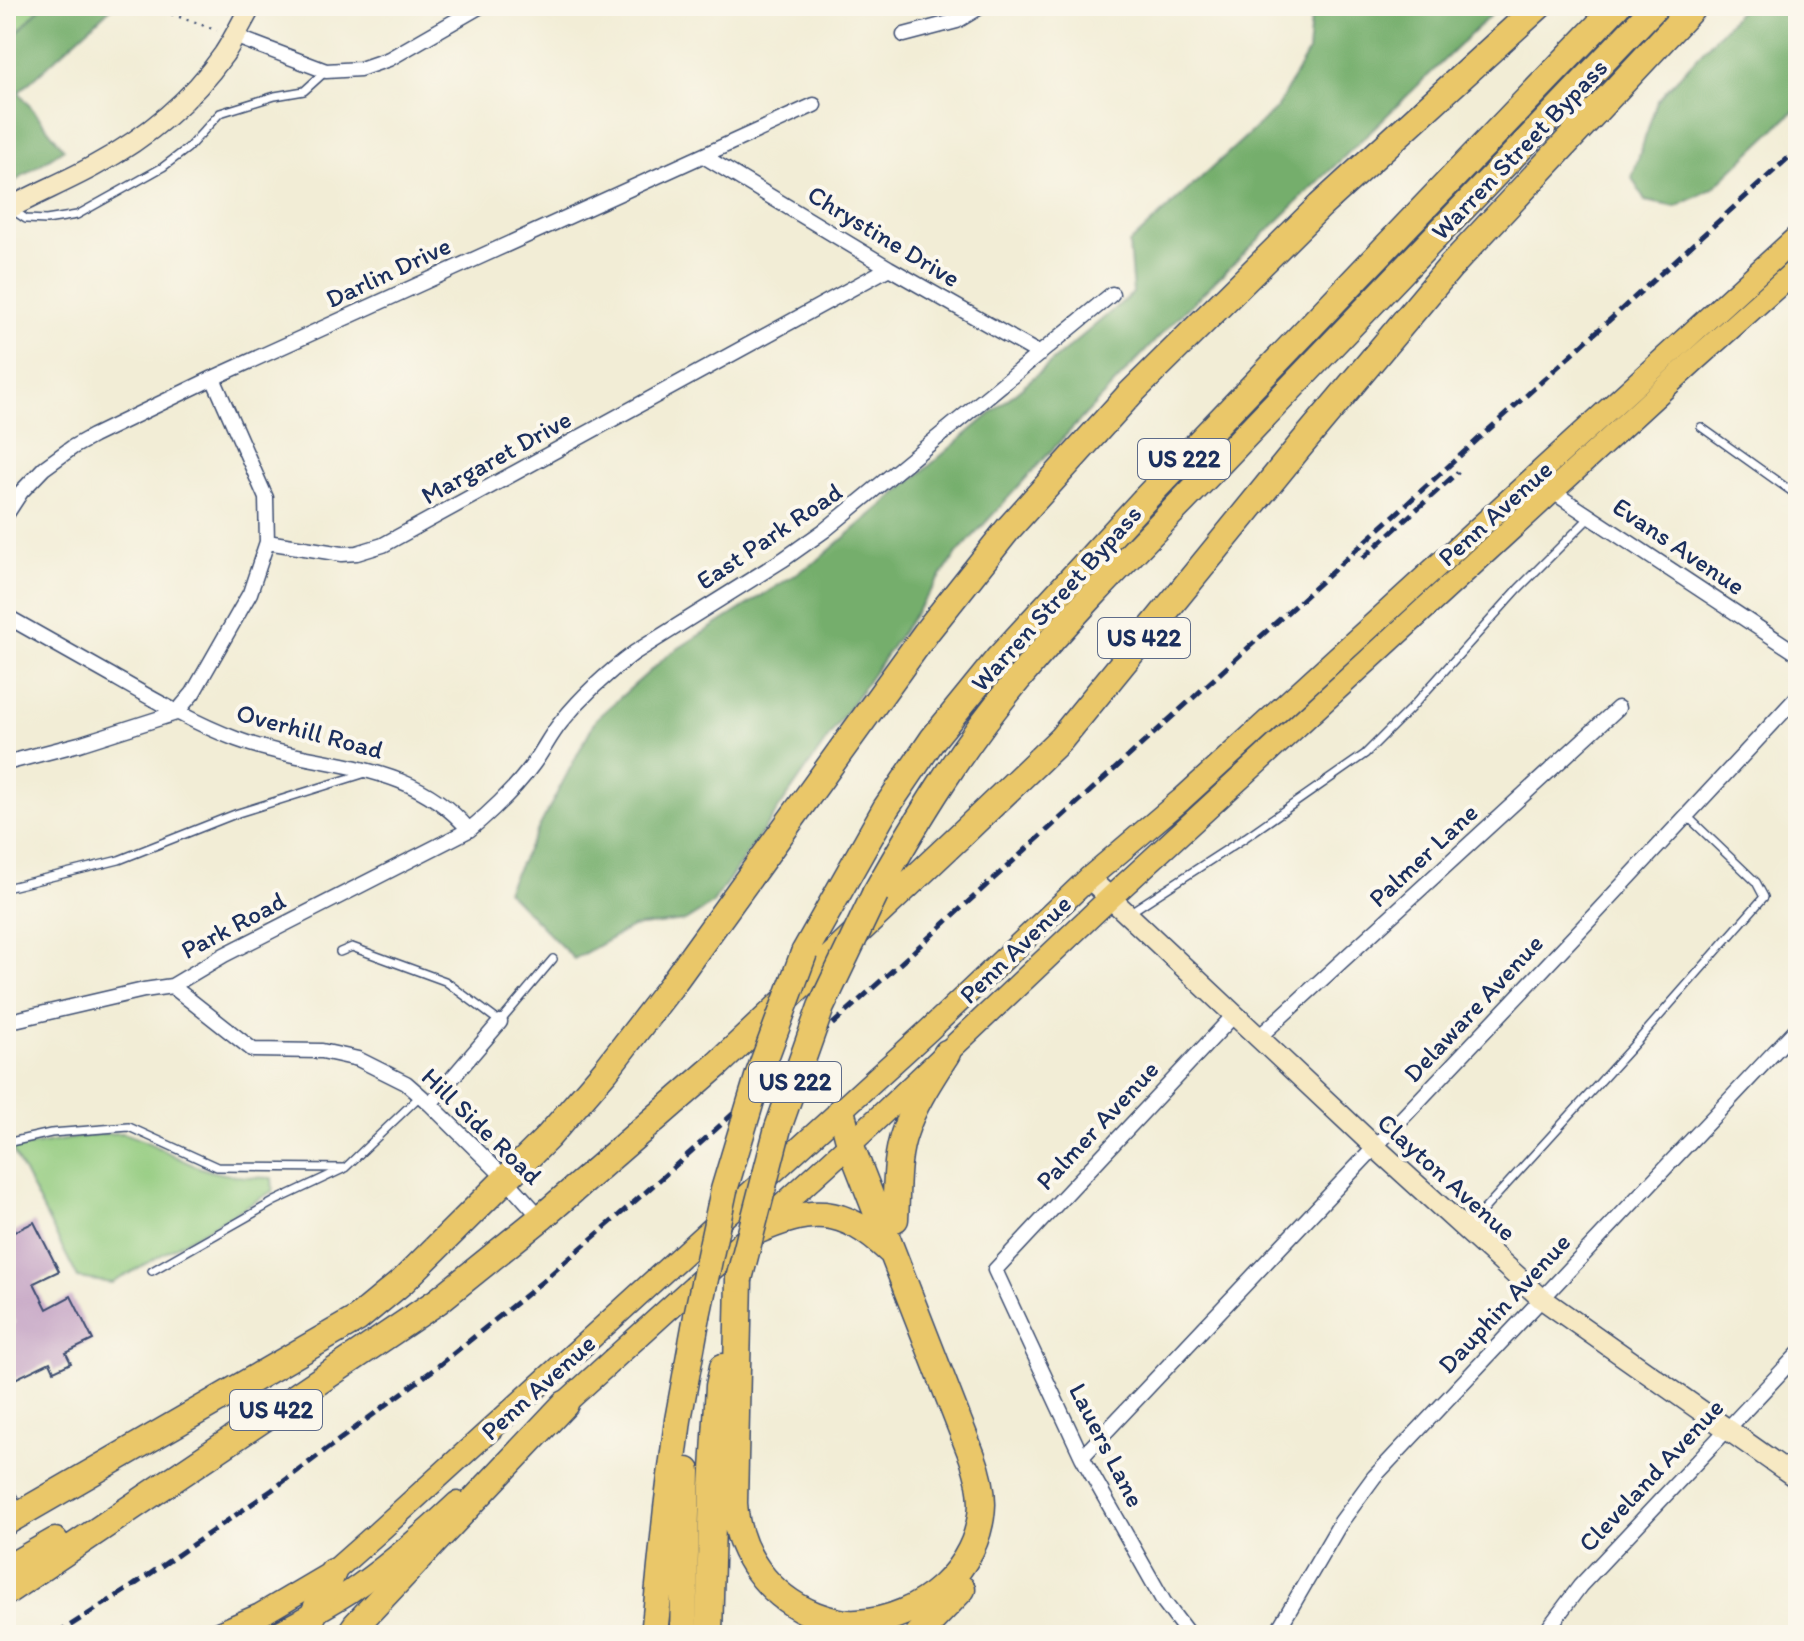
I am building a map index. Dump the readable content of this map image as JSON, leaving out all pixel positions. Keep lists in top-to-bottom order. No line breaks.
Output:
{"streets":{"highway":["Warren Street Bypass","US 222","US 422"],"main road":["Penn Avenue"],"street":["Chrystine Drive","Darlin Drive","Margaret Drive","East Park Road","Evans Avenue","Overhill Road","Palmer Lane","Park Road","Delaware Avenue","Palmer Avenue","Hill Side Road","Clayton Avenue","Dauphin Avenue","Lauers Lane","Cleveland Avenue"]},"crossings":[["Warren Street Bypass","US 222"],["Chrystine Drive","Darlin Drive"],["Chrystine Drive","Margaret Drive"],["Chrystine Drive","East Park Road"],["Penn Avenue","Evans Avenue"],["Penn Avenue","Clayton Avenue"],["East Park Road","Overhill Road"],["East Park Road","Park Road"],["US 422","Hill Side Road"],["Overhill Road","Park Road"],["Palmer Lane","Clayton Avenue"],["Park Road","Hill Side Road"],["Delaware Avenue","Clayton Avenue"],["Delaware Avenue","Lauers Lane"],["Palmer Avenue","Clayton Avenue"],["Palmer Avenue","Lauers Lane"],["Clayton Avenue","Dauphin Avenue"],["Clayton Avenue","Cleveland Avenue"]]}
